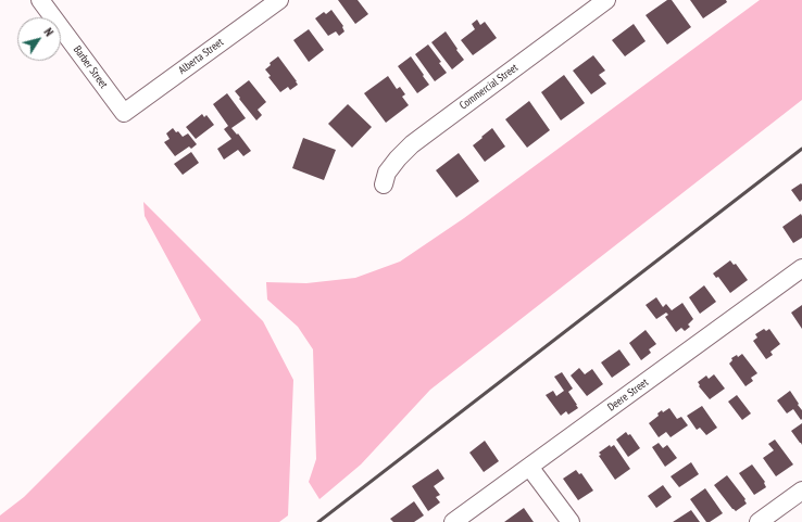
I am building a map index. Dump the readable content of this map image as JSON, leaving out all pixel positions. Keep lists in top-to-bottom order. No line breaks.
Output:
{"streets":{"street":["Alberta Street","Barber Street","Commercial Street","Deere Street"]},"crossings":[["Alberta Street","Barber Street"]],"north":"top right"}
